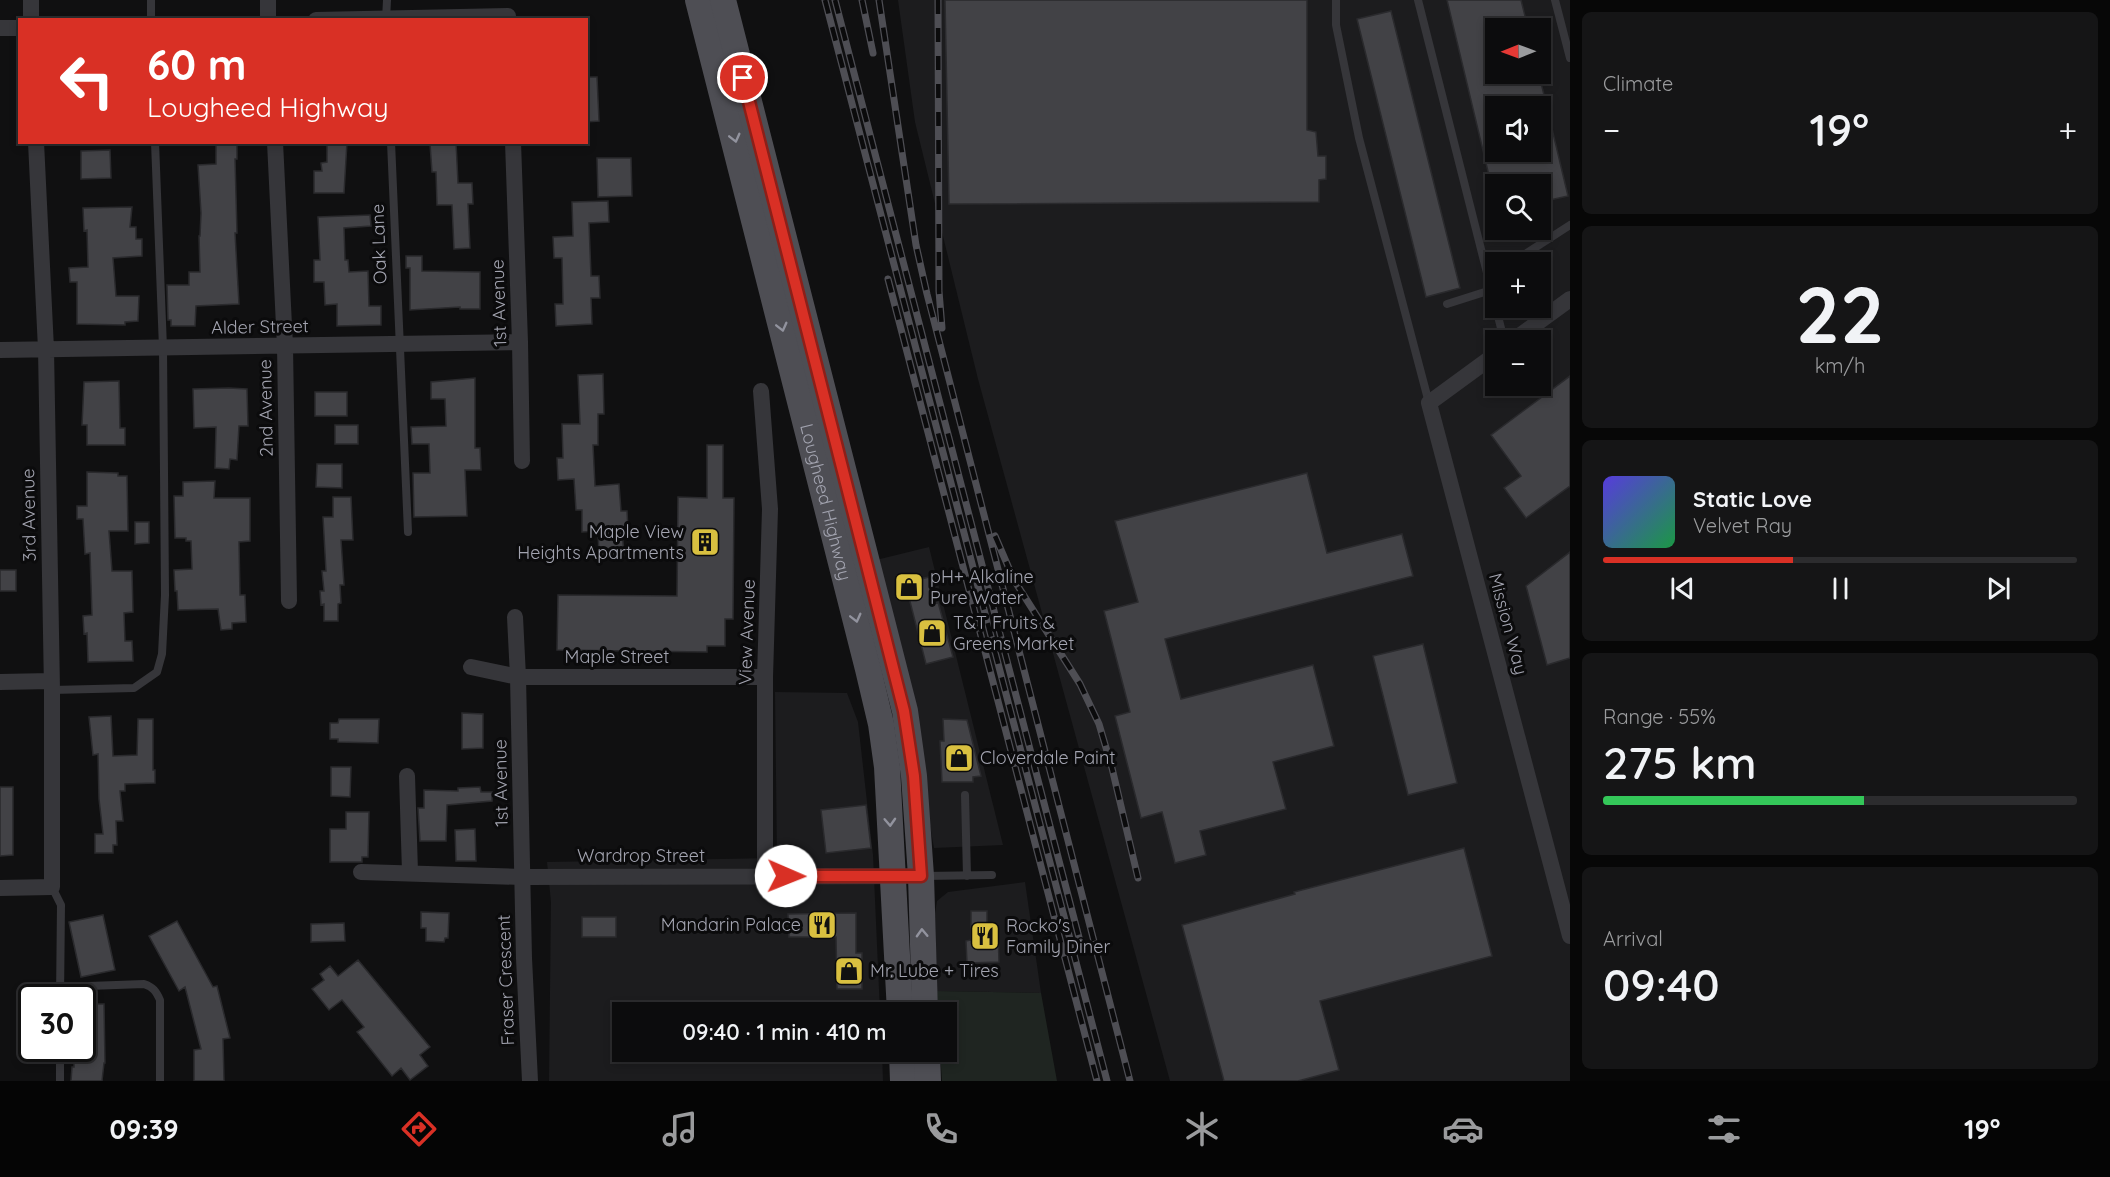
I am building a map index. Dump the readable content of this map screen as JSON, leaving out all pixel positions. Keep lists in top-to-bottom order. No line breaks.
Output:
{"streets":{"main road":["Lougheed Highway"],"street":["1st Avenue","Alder Street","2nd Avenue","3rd Avenue","Mission Way","View Avenue","Maple Street","Wardrop Street","Fraser Crescent"],"lane":["Oak Lane"]},"crossings":[["Oak Lane","Alder Street"],["1st Avenue","Alder Street"],["1st Avenue","Maple Street"],["1st Avenue","Wardrop Street"],["1st Avenue","Fraser Crescent"],["Alder Street","2nd Avenue"],["Alder Street","3rd Avenue"],["Lougheed Highway","Wardrop Street"],["View Avenue","Maple Street"],["View Avenue","Wardrop Street"],["Wardrop Street","Fraser Crescent"]],"places":{"building":["Maple View Heights Apartments"],"shop":["pH+ Alkaline Pure Water","T&T Fruits & Greens Market","Cloverdale Paint","Mr. Lube + Tires"],"restaurant":["Mandarin Palace","Rocko's Family Diner"]},"north":"left","page":{"tile":["Climate",["22","km/h"],["Range · 55%","275 km"],["Arrival","09:40"]],"map_buttons":["+","−"],"turn":["60 m","Lougheed Highway"],"heat":["−","19°","+"],"song":["Static Love","Velvet Ray"],"limit":"30","trip":"09:40 · 1 min · 410 m","tabs":["09:39","19°"]}}
